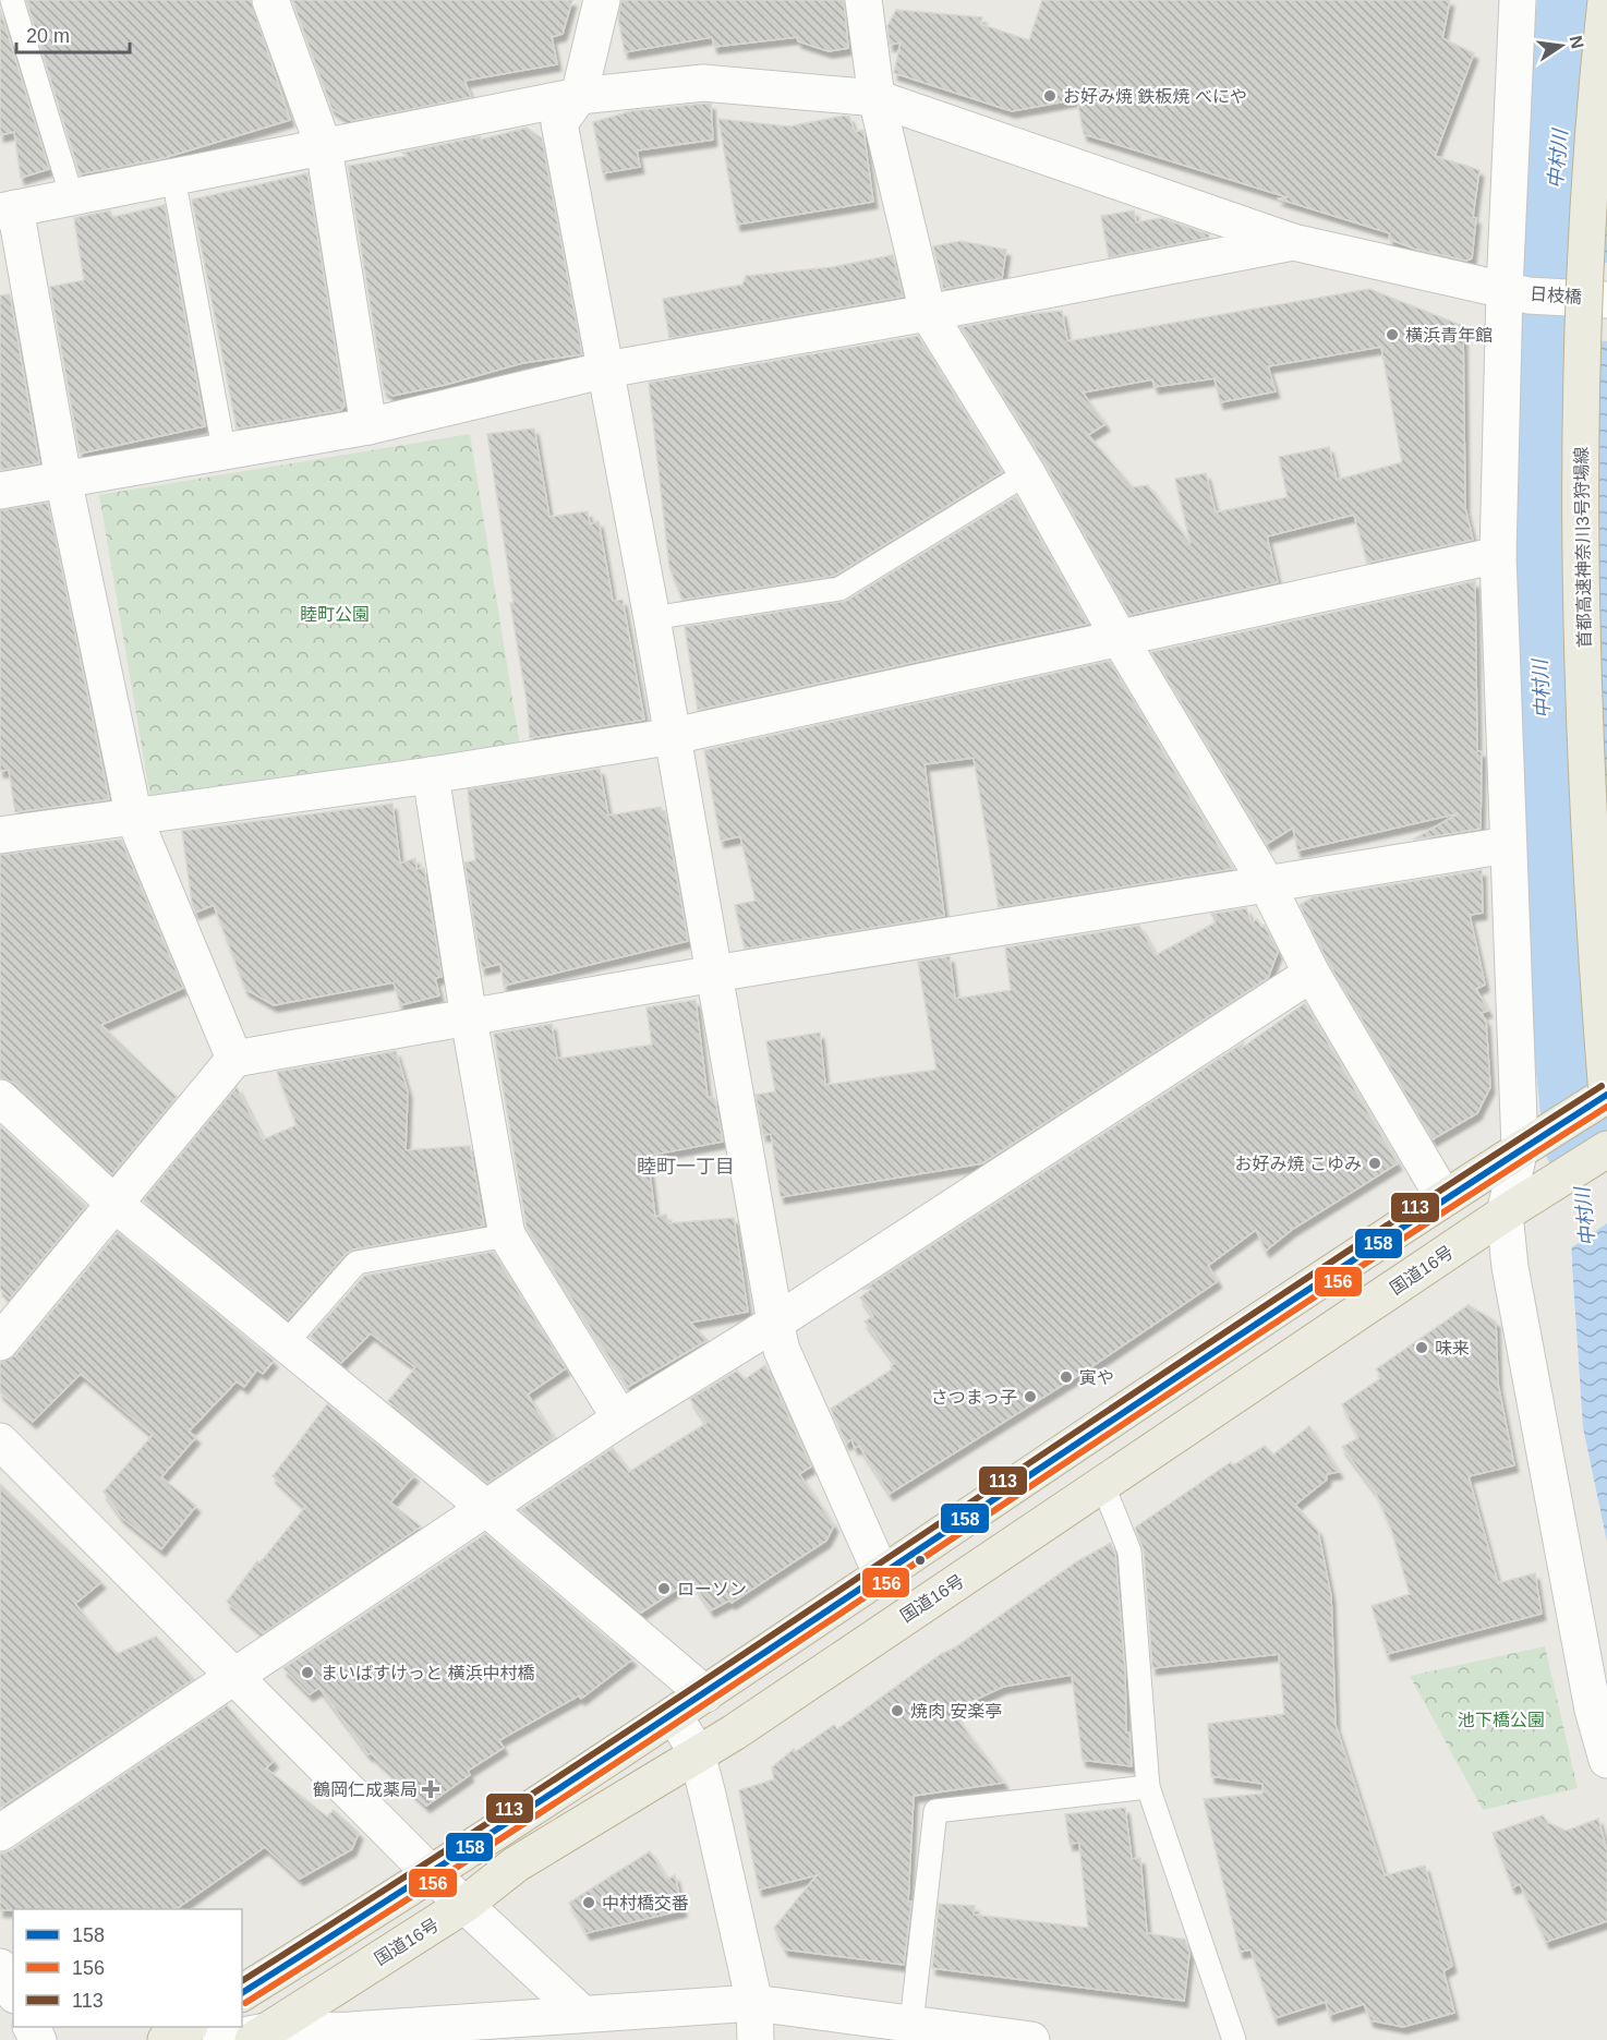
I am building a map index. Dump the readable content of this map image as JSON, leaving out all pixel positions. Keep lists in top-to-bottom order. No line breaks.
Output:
{"streets":{"highway":["首都高速神奈川3号狩場線","国道16号"],"street":["日枝橋"]},"districts":["睦町一丁目"],"water":["中村川"],"parks":["睦町公園","池下橋公園"],"places":{"other":["お好み焼 鉄板焼 べにや","横浜青年館","お好み焼 こゆみ","味来","寅や","さつまっ子","ローソン","まいばすけっと 横浜中村橋","焼肉 安楽亭","中村橋交番"],"health":["鶴岡仁成薬局"]},"lines":["transit line 113","transit line 158","transit line 156"],"legend":["158","156","113"],"scale_bar":"20 m","north":"right"}
